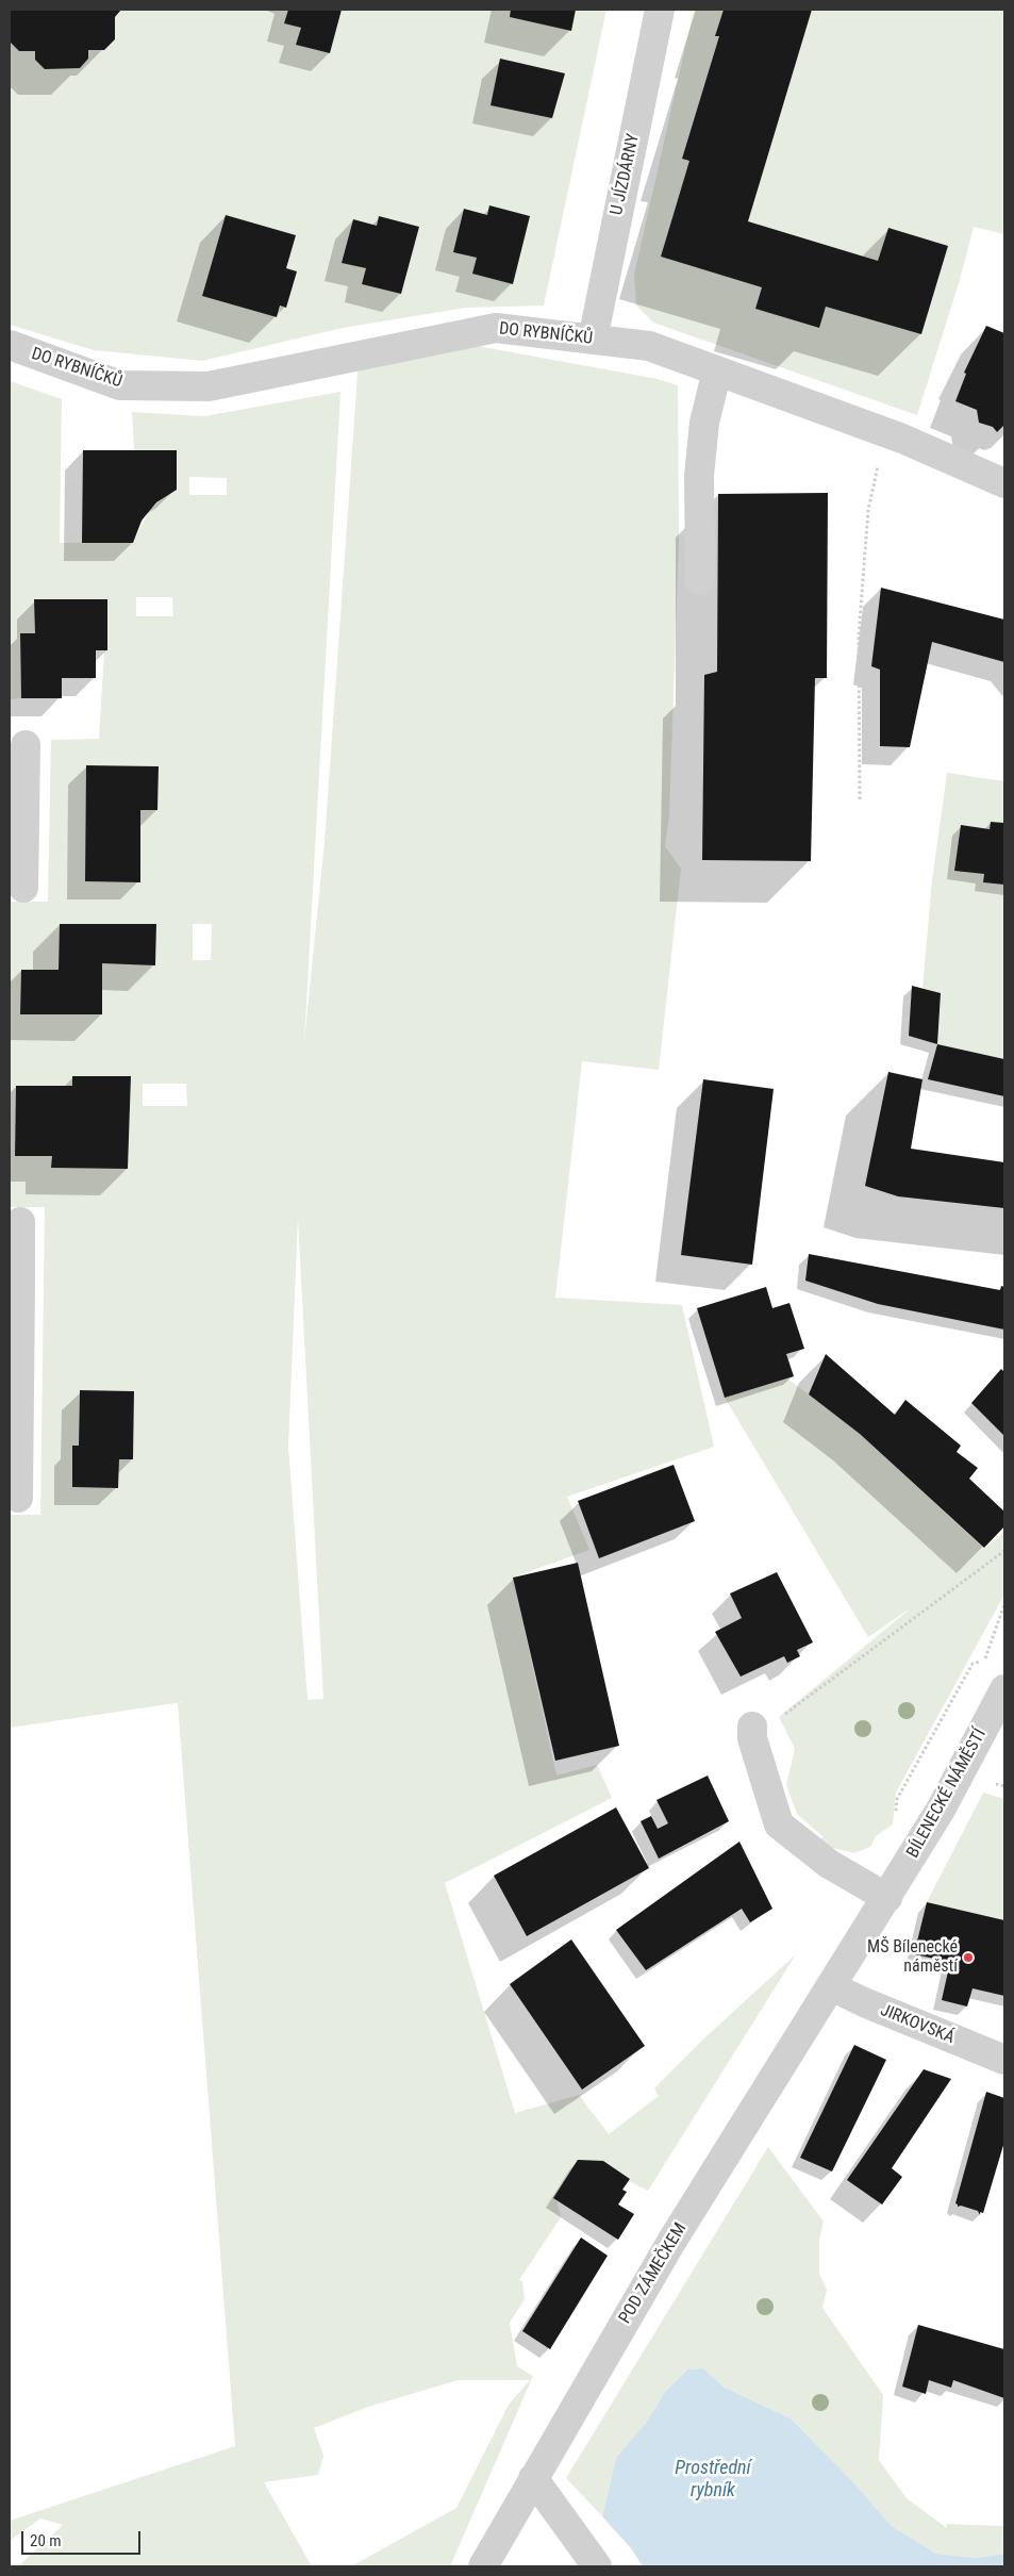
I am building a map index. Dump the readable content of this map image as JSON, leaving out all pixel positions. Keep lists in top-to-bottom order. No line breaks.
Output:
{"streets":{"street":["U JÍZDÁRNY","DO RYBNÍČKŮ","BÍLENECKÉ NÁMĚSTÍ","JIRKOVSKÁ","POD ZÁMEČKEM"]},"crossings":[["U JÍZDÁRNY","DO RYBNÍČKŮ"],["BÍLENECKÉ NÁMĚSTÍ","JIRKOVSKÁ"],["BÍLENECKÉ NÁMĚSTÍ","POD ZÁMEČKEM"],["JIRKOVSKÁ","POD ZÁMEČKEM"]],"water":["Prostřední rybník"],"places":["MŠ Bílenecké náměstí"],"scale_bar":"20 m"}
